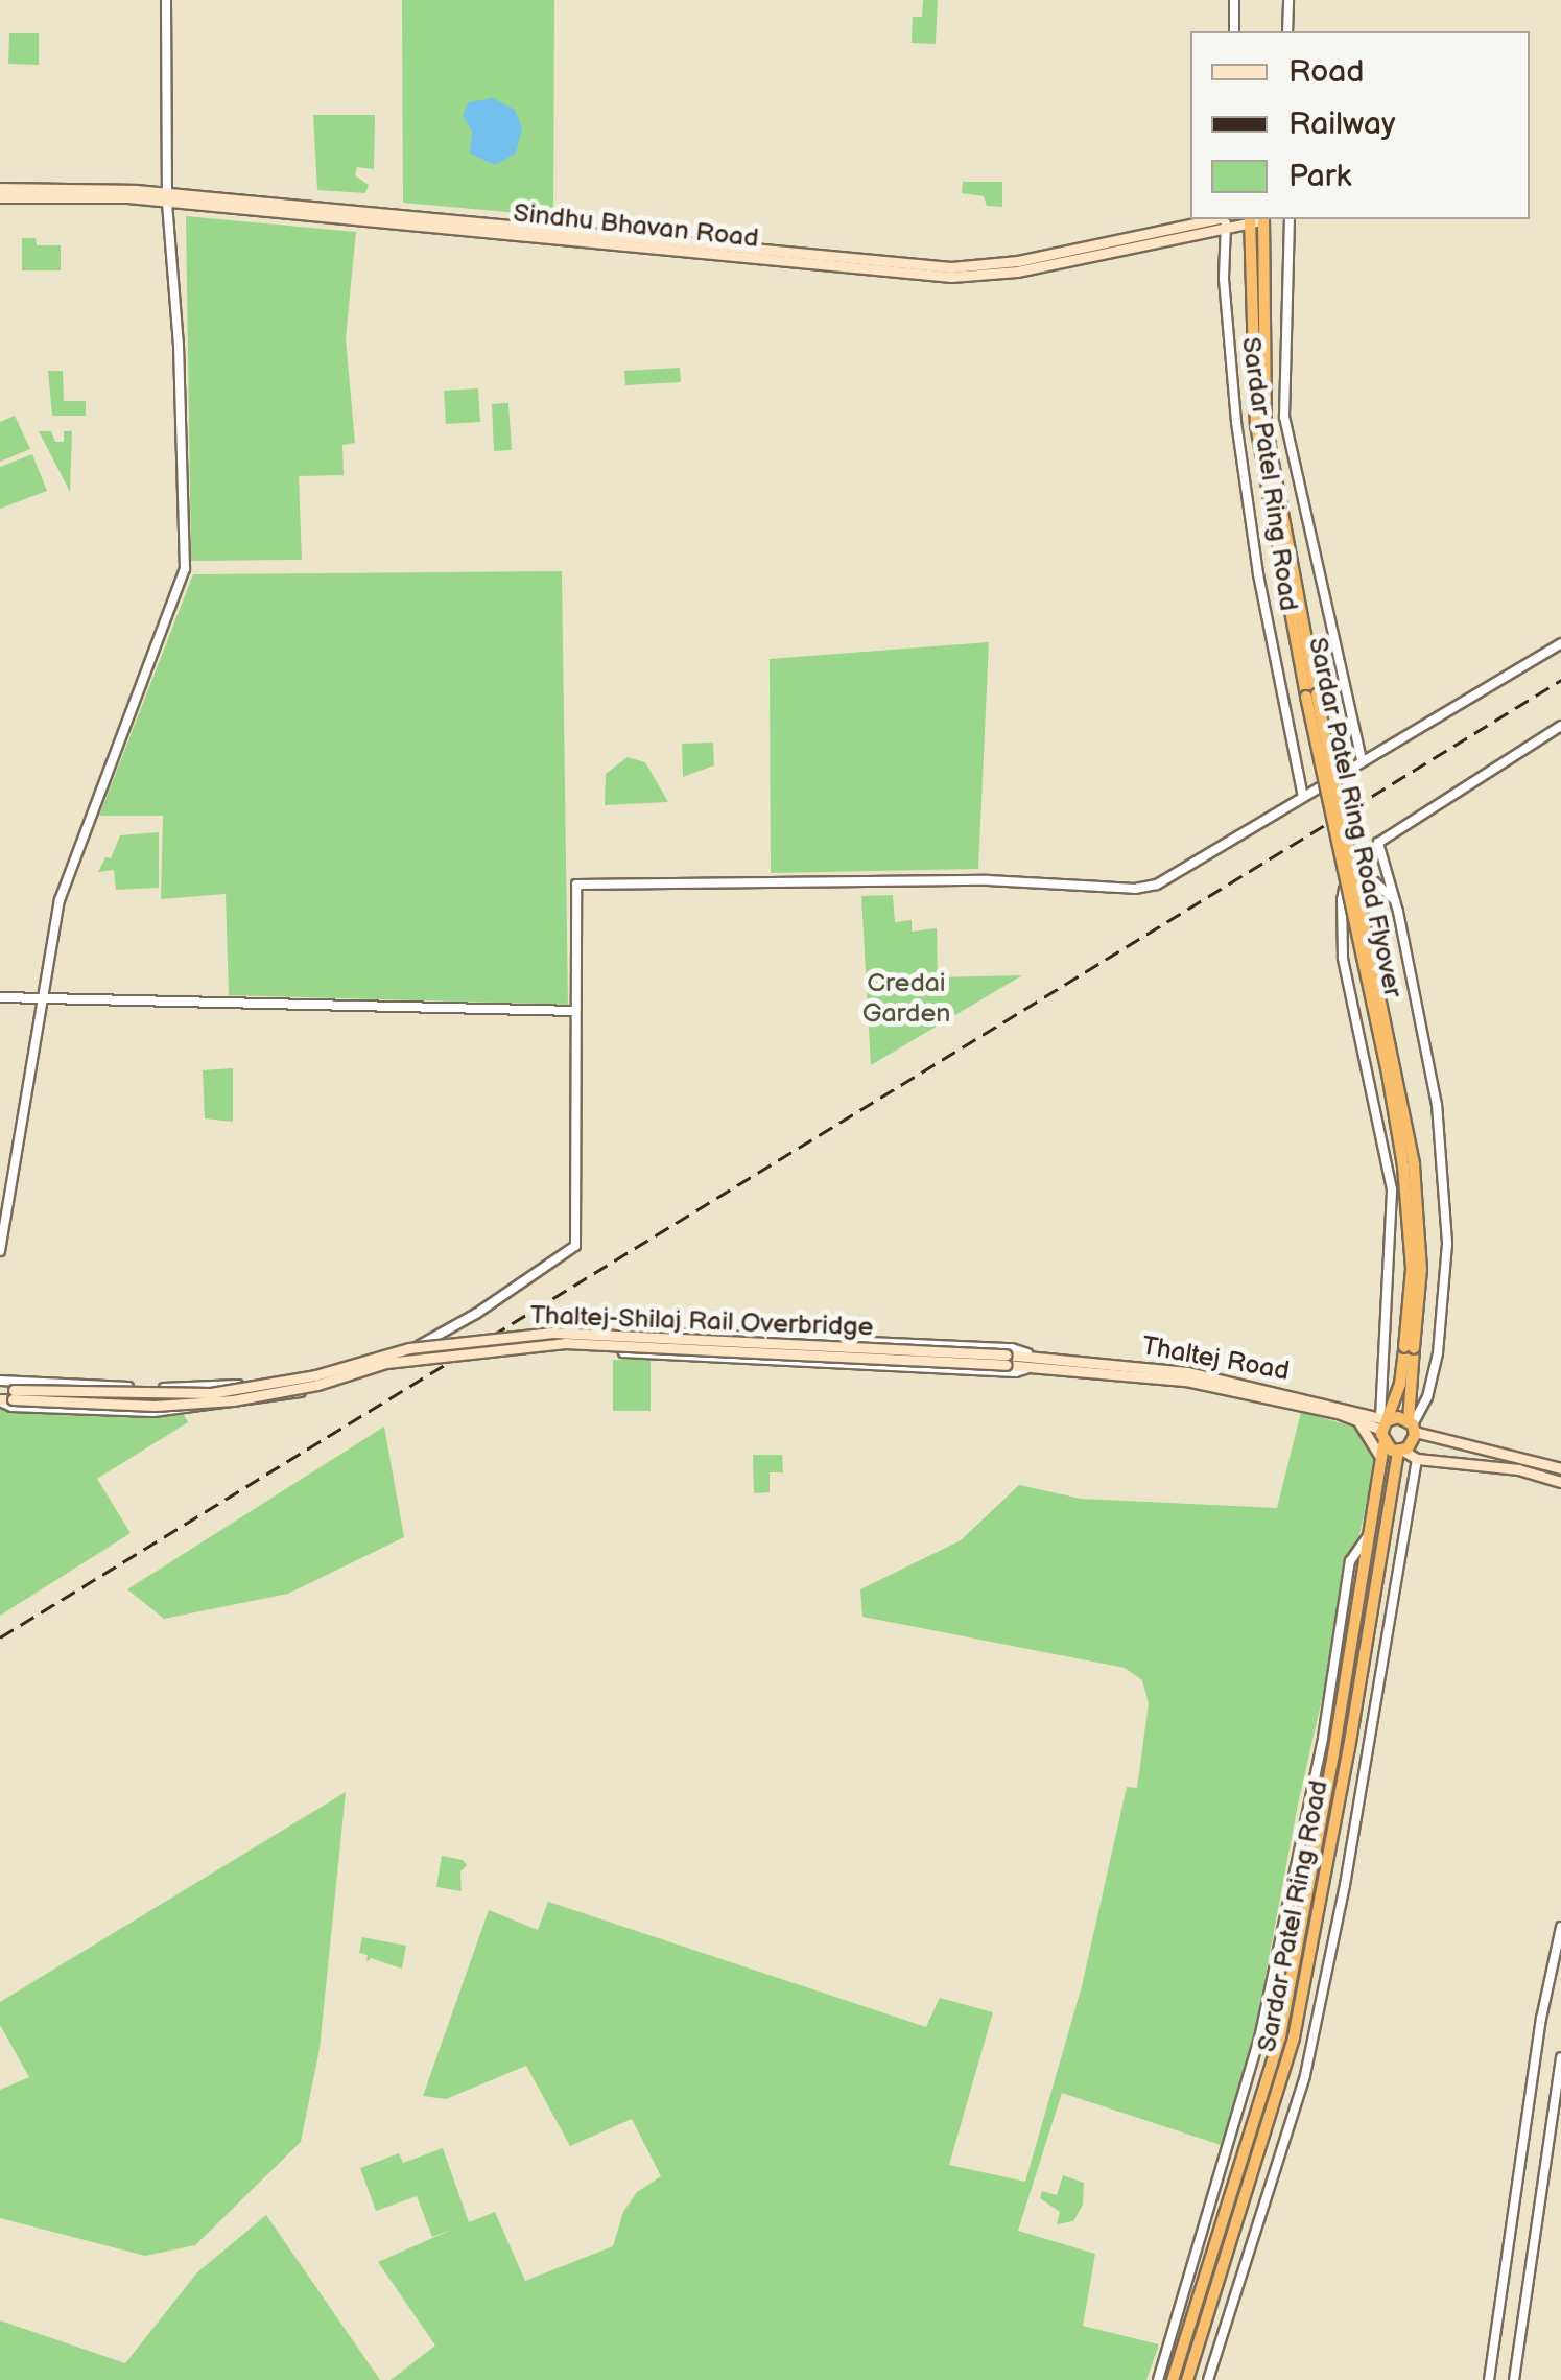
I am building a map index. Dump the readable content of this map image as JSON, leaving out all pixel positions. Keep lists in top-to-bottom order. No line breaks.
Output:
{"streets":{"highway":["Sardar Patel Ring Road","Sardar Patel Ring Road Flyover"],"main road":["Sindhu Bhavan Road","Thaltej-Shilaj Rail Overbridge","Thaltej Road"]},"crossings":[["Sindhu Bhavan Road","Sardar Patel Ring Road"],["Sindhu Bhavan Road","Sardar Patel Ring Road Flyover"],["Sardar Patel Ring Road","Sardar Patel Ring Road Flyover"],["Sardar Patel Ring Road","Thaltej Road"],["Sardar Patel Ring Road Flyover","Thaltej Road"],["Thaltej-Shilaj Rail Overbridge","Thaltej Road"]],"parks":["Credai Garden"],"legend":["Road","Railway","Park"]}
